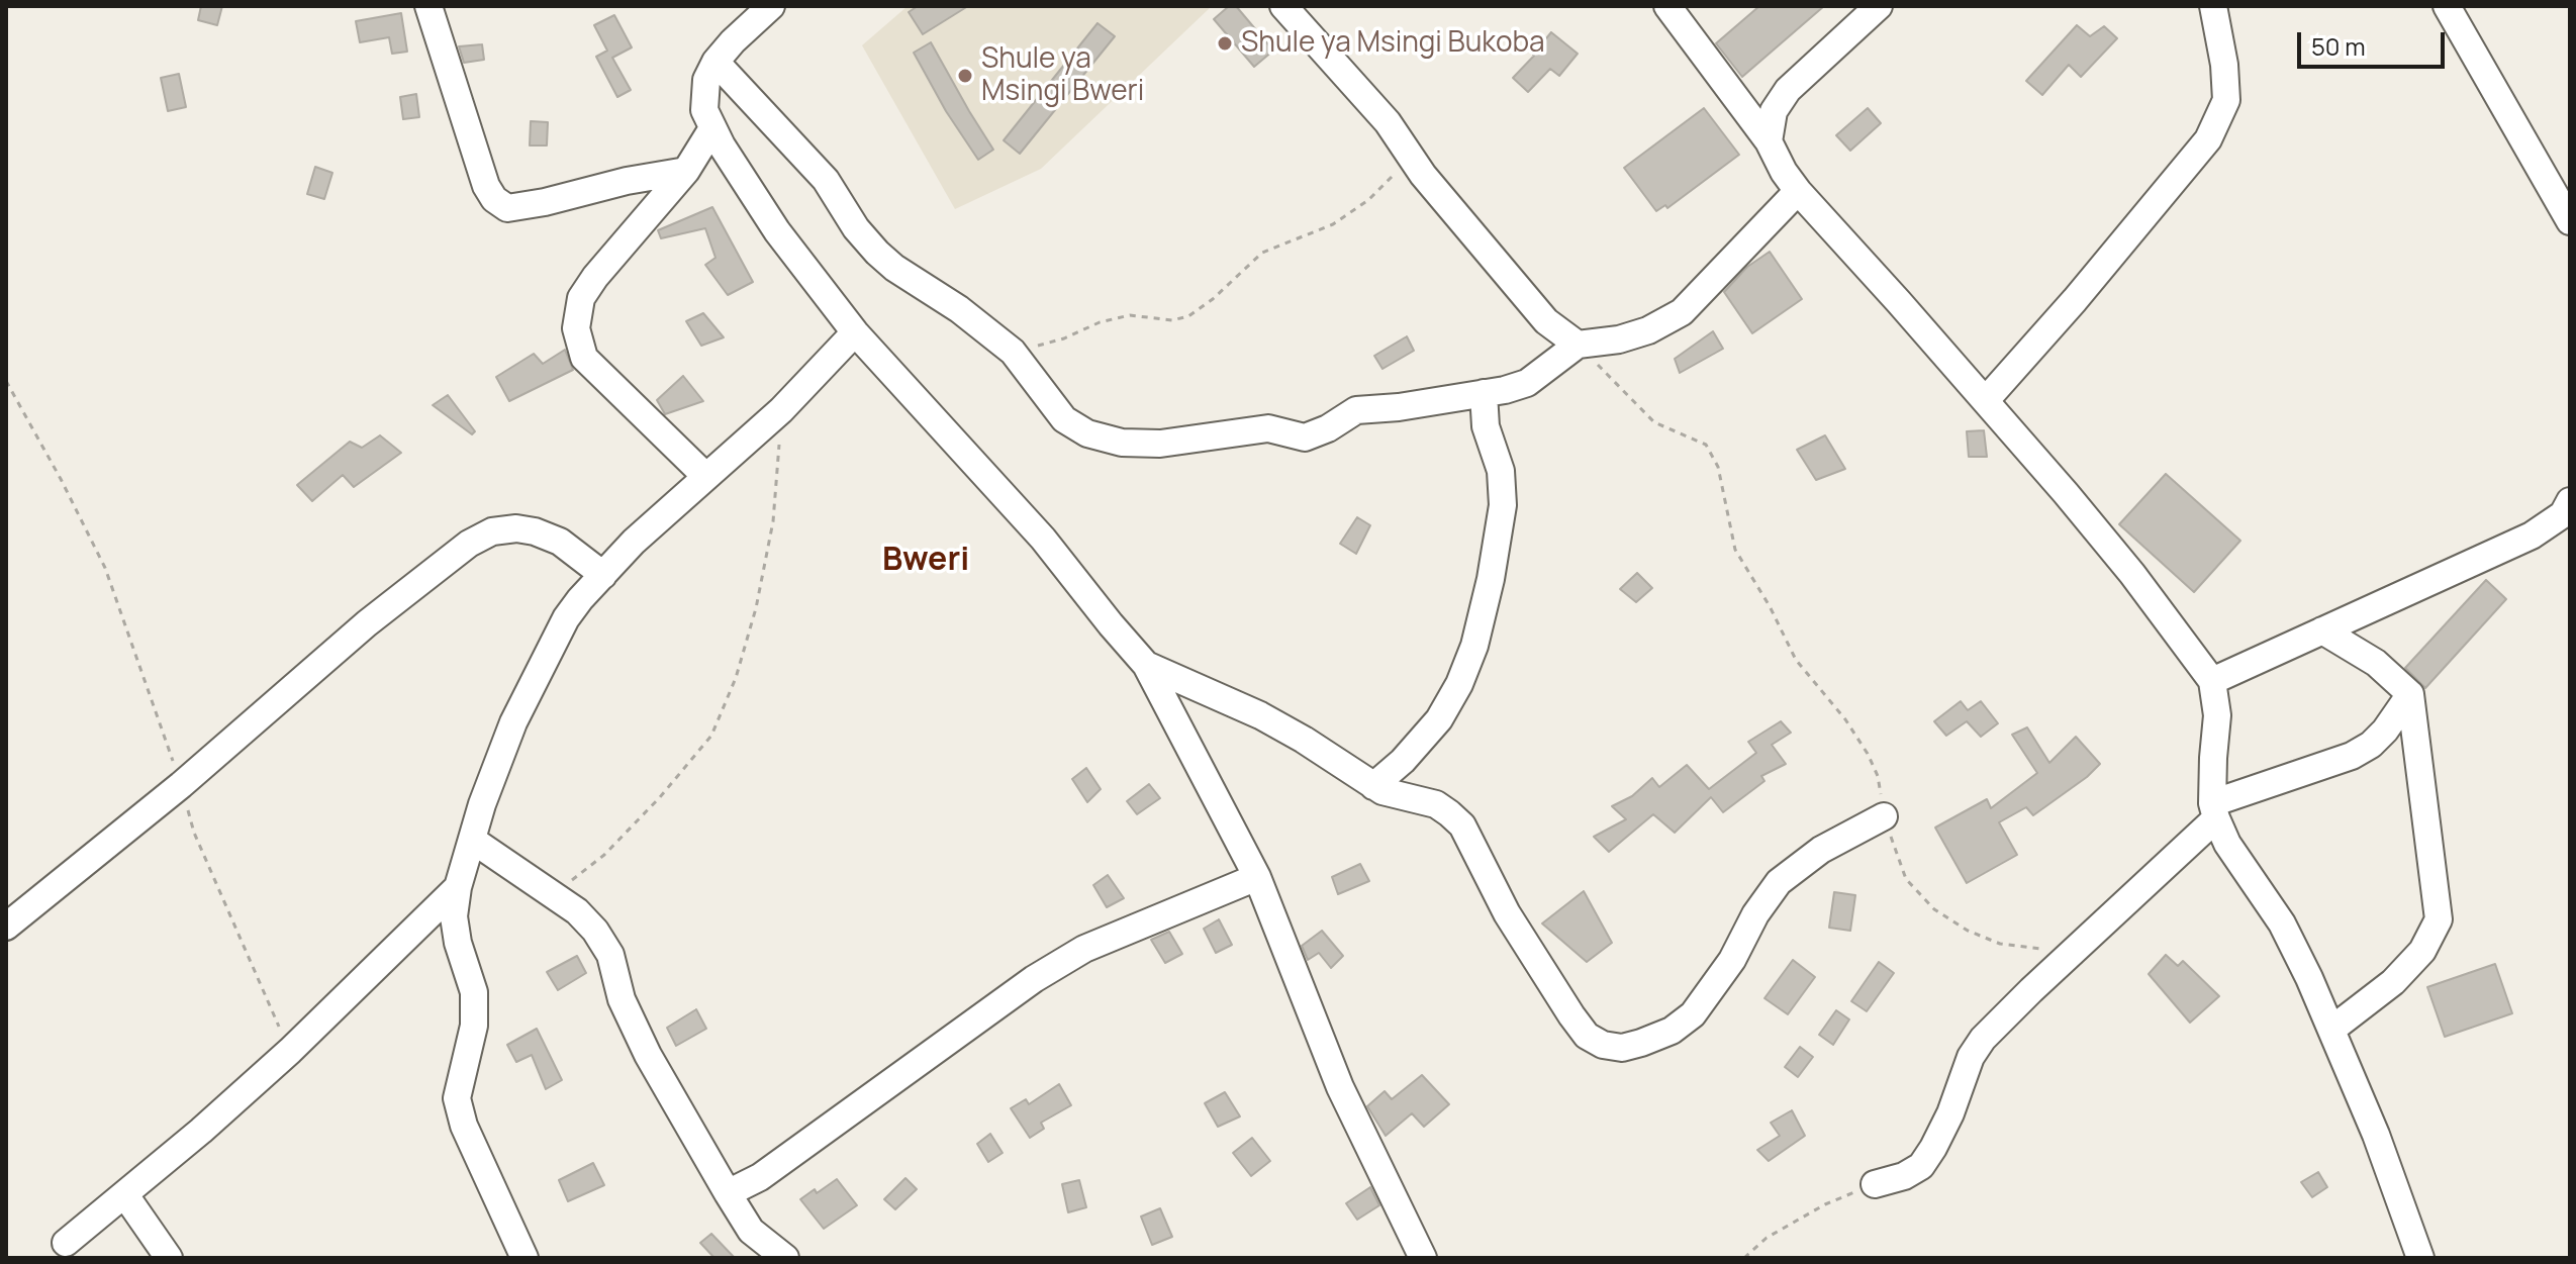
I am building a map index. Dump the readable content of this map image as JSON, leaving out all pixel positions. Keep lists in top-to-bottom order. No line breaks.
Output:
{"districts":["Bweri"],"places":["Shule ya Msingi Bukoba","Shule ya Msingi Bweri"],"scale_bar":"50 m"}
